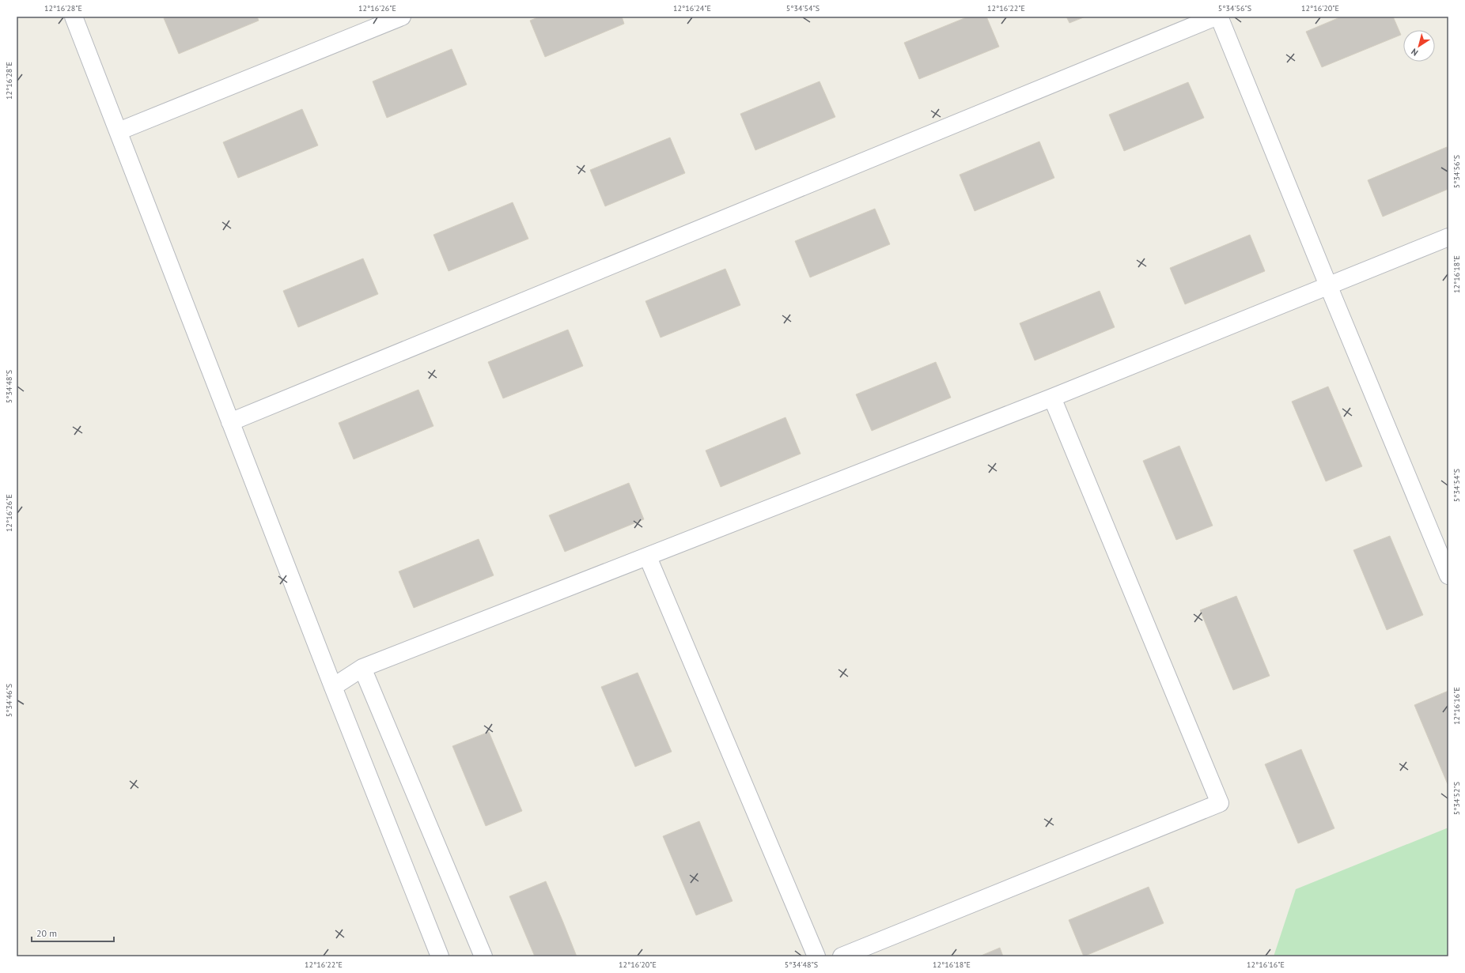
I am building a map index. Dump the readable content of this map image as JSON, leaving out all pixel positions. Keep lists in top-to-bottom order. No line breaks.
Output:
{"scale_bar":"20 m","north":"bottom left","coordinates":["12°16'28\"E","12°16'26\"E","12°16'24\"E","5°34'54\"S","12°16'22\"E","5°34'56\"S","12°16'20\"E","12°16'18\"E","5°34'48\"S","5°34'46\"S","12°16'16\"E","5°34'52\"S"]}
